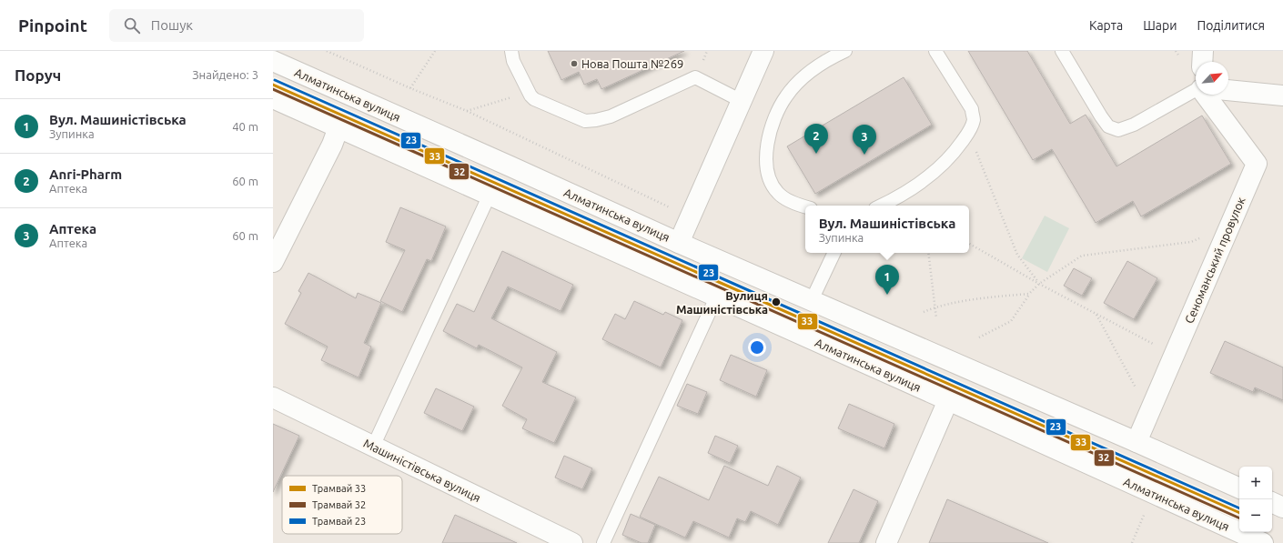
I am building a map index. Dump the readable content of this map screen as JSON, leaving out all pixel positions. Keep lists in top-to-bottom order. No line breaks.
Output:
{"streets":{"street":["Алматинська вулиця","Сеноманський провулок","Машиністівська вулиця"]},"crossings":[["Алматинська вулиця","Сеноманський провулок"]],"places":["Нова Пошта №269","Вулиця Машиністівська"],"lines":["tram line 23","tram line 33","tram line 32"],"legend":["Трамвай 33","Трамвай 32","Трамвай 23"],"north":"top right","page":{"header":"Pinpoint","search":"Пошук","nav":["Карта","Шари","Поділитися"],"heading":["Поруч","Знайдено: 3"],"list":[{"mark":"1","name":"Вул. Машиністівська","note":"Зупинка","value":"40 m"},{"mark":"2","name":"Anri-Pharm","note":"Аптека","value":"60 m"},{"mark":"3","name":"Аптека","note":"Аптека","value":"60 m"}],"pins":["2","3","1"],"popup":["Вул. Машиністівська","Зупинка"],"map_buttons":["+","−"]}}
